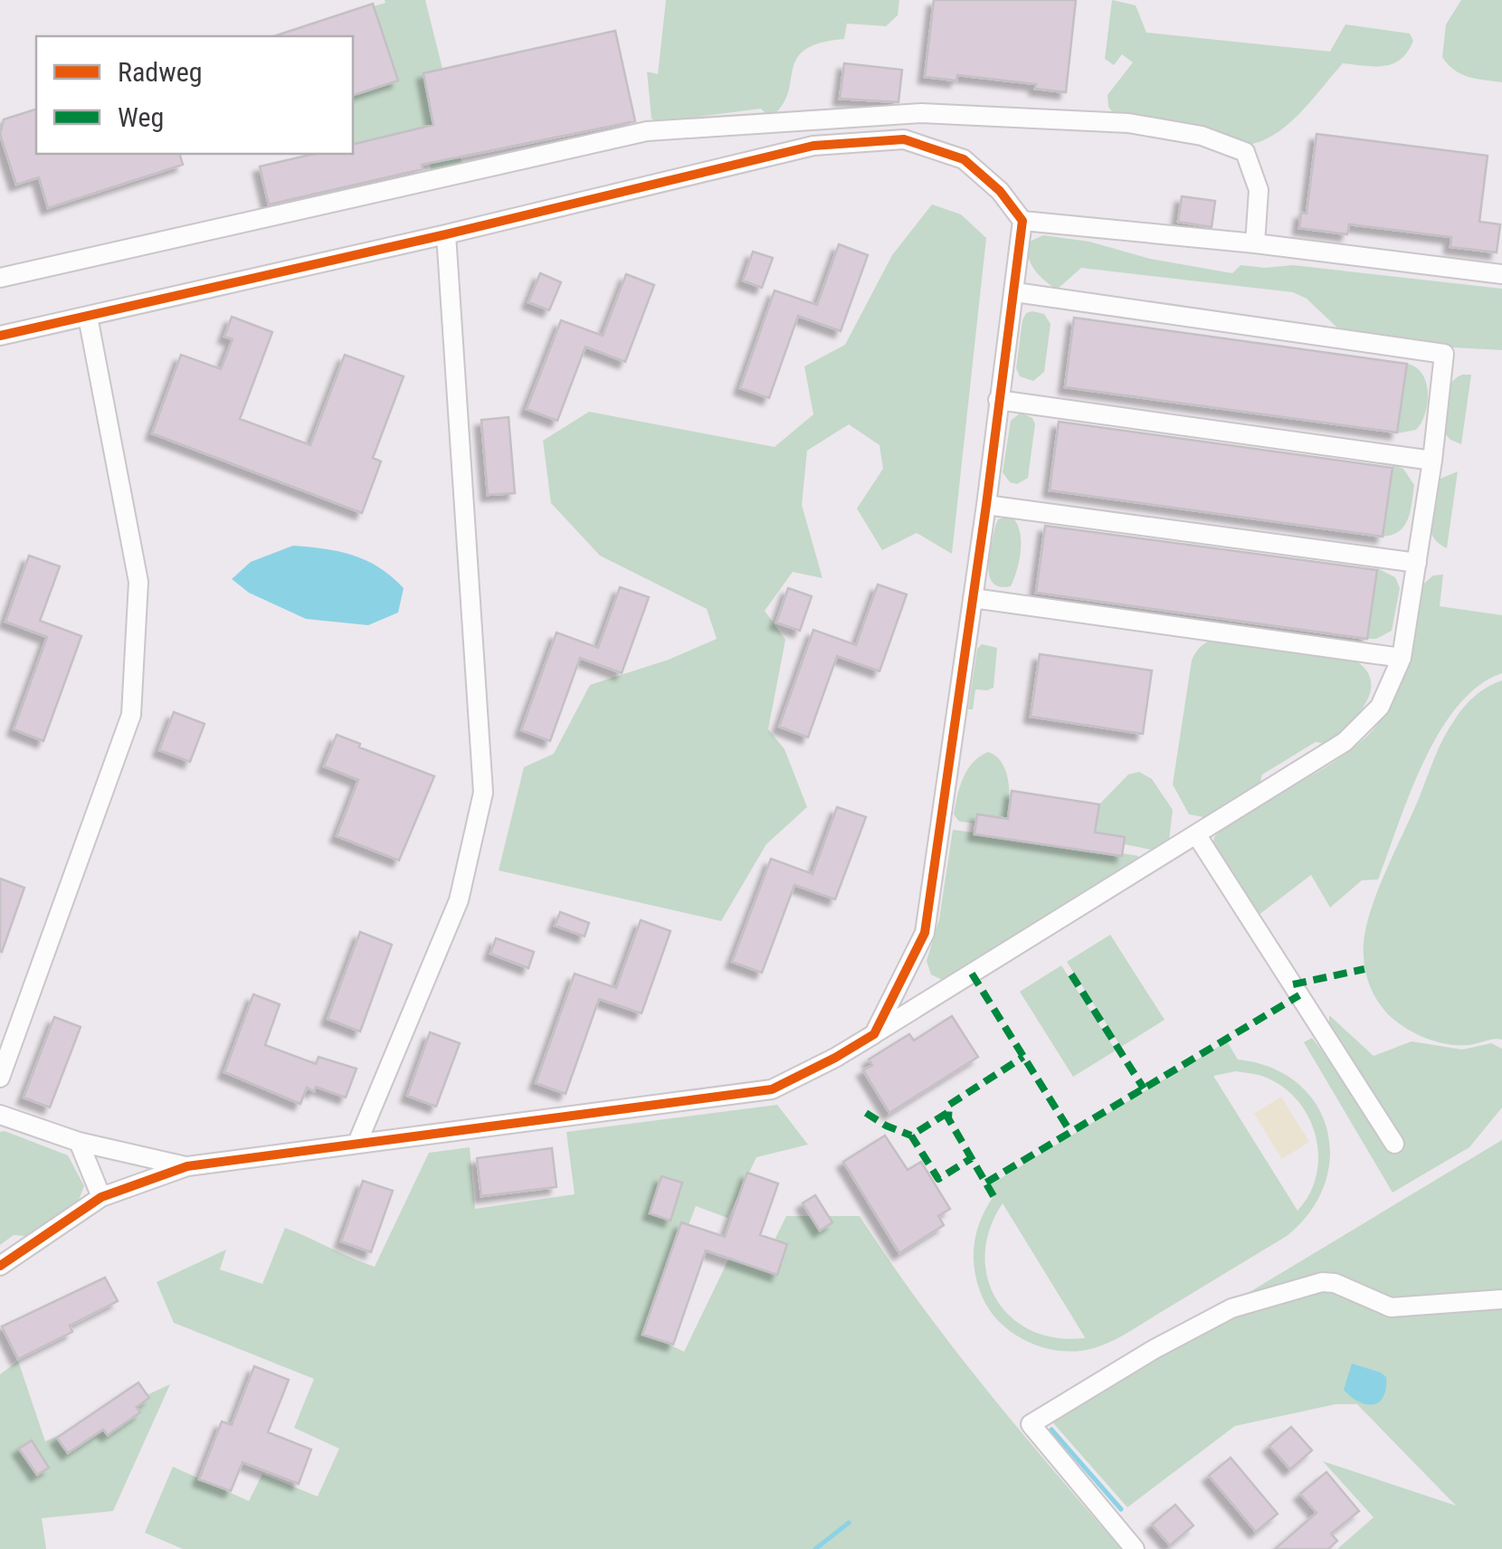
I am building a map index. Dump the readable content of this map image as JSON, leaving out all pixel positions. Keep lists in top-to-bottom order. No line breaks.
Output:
{"legend":["Radweg","Weg"]}
